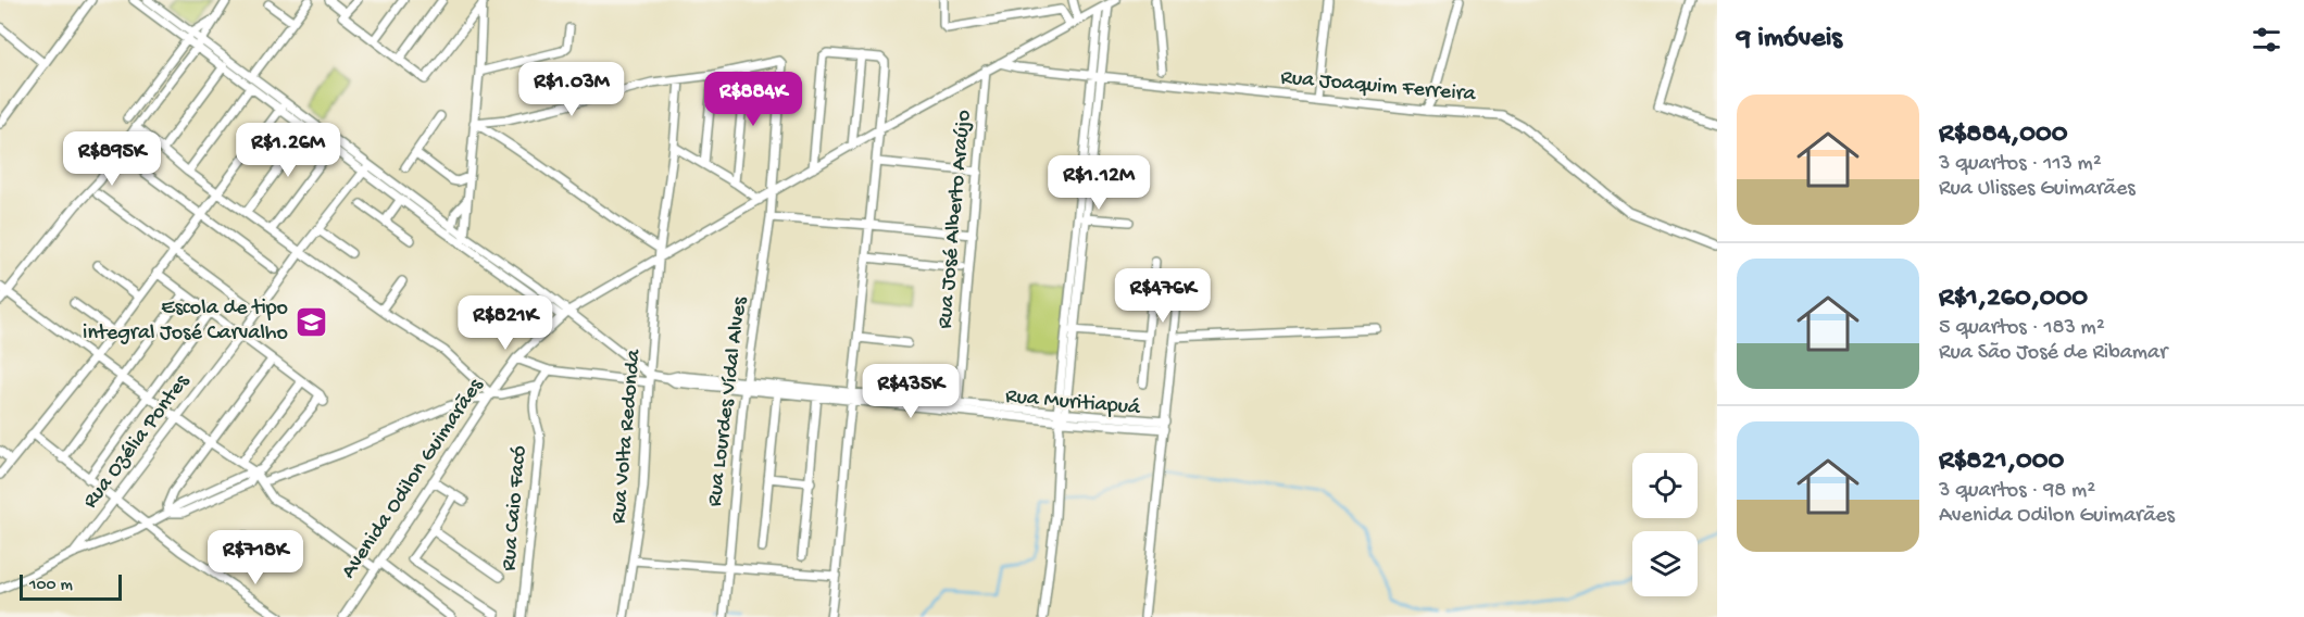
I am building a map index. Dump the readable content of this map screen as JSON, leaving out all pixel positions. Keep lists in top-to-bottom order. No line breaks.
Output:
{"streets":{"street":["Rua Joaquim Ferreira","Rua José Alberto Araújo","Rua Lourdes Vídal Alves","Rua Muritiapuá","Rua Volta Redonda","Rua Ozélia Pontes","Avenida Odilon Guimarães","Rua Caio Facó"]},"crossings":[["Rua Joaquim Ferreira","Avenida Odilon Guimarães"],["Rua José Alberto Araújo","Rua Muritiapuá"],["Rua José Alberto Araújo","Avenida Odilon Guimarães"],["Rua Lourdes Vídal Alves","Rua Muritiapuá"],["Rua Lourdes Vídal Alves","Avenida Odilon Guimarães"],["Rua Muritiapuá","Rua Volta Redonda"],["Rua Muritiapuá","Avenida Odilon Guimarães"],["Rua Volta Redonda","Avenida Odilon Guimarães"]],"places":{"school or university":["Escola de tipo integral José Carvalho"]},"scale_bar":"100 m","page":{"heading":"9 imóveis","price":["R$1.03M","R$884K","R$1.26M","R$895K","R$1.12M","R$476K","R$821K","R$435K","R$718K"],"list":[{"name":"R$884,000","note":"3 quartos · 113 m² · Rua Ulisses Guimarães"},{"name":"R$1,260,000","note":"5 quartos · 183 m² · Rua São José de Ribamar"},{"name":"R$821,000","note":"3 quartos · 98 m² · Avenida Odilon Guimarães"}],"scale":"100 m"}}
